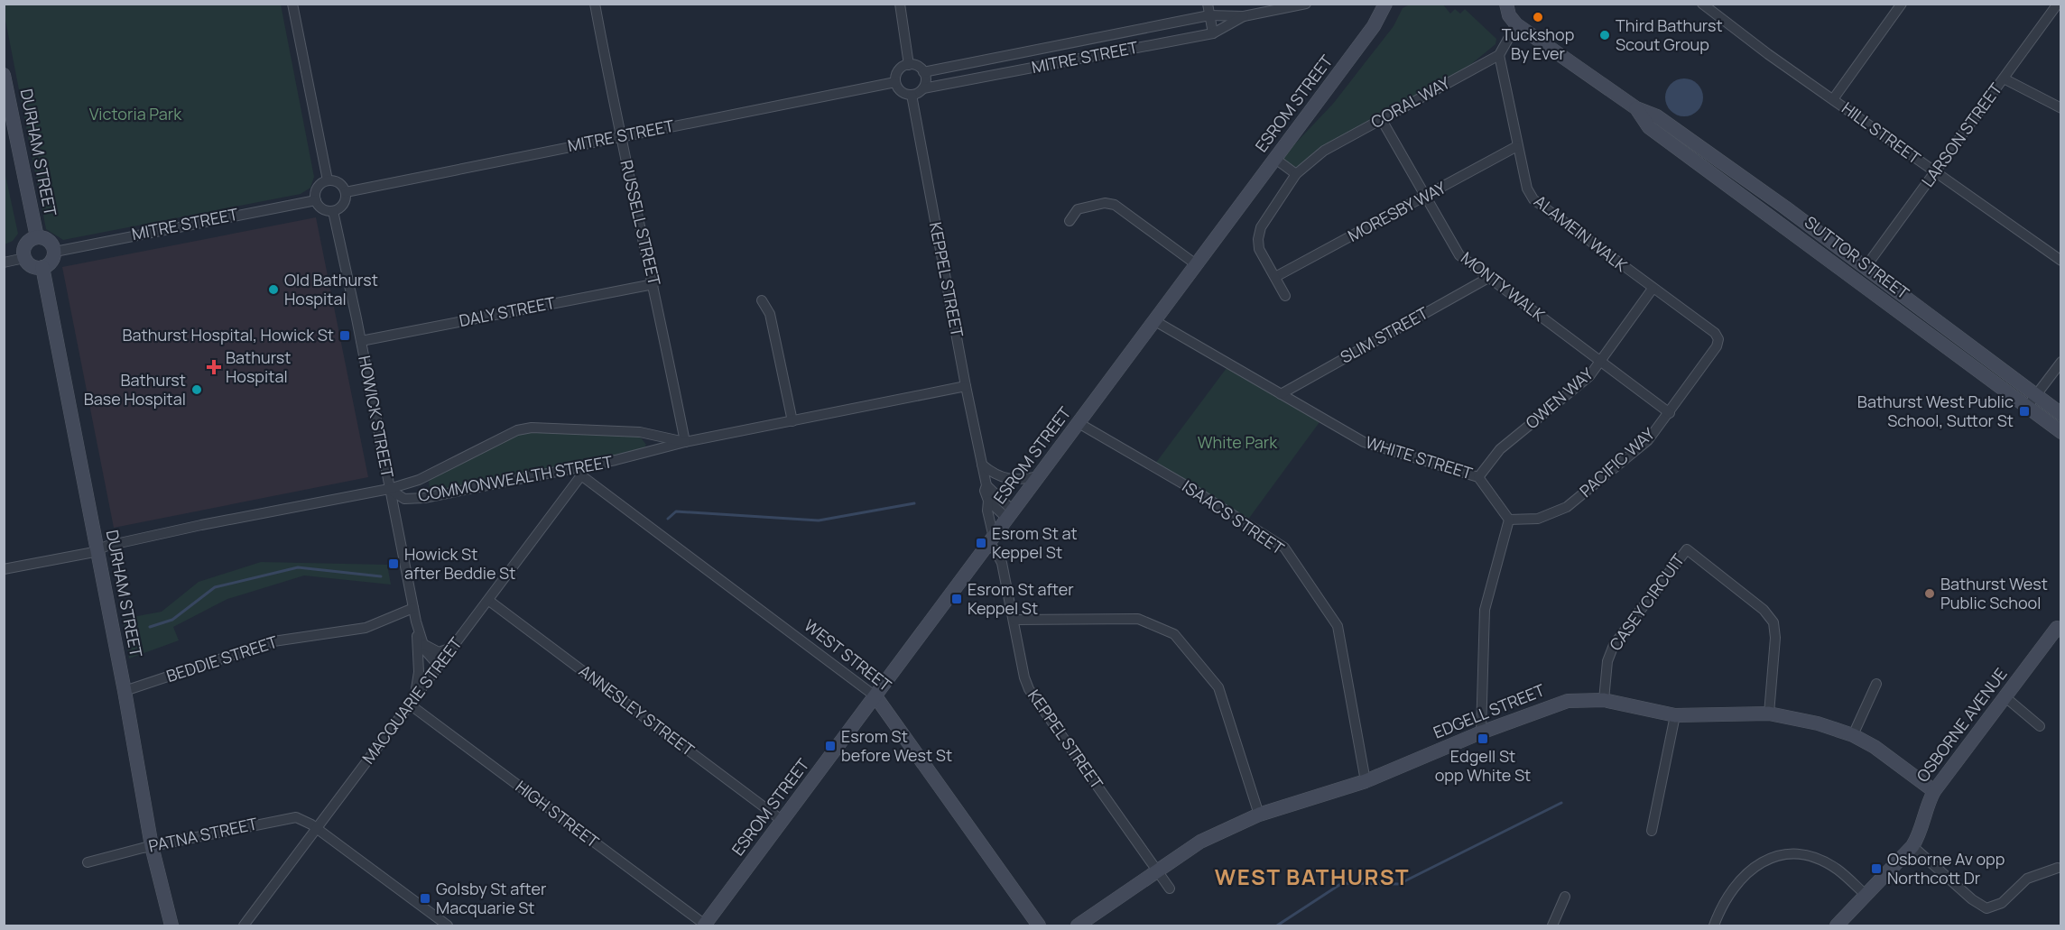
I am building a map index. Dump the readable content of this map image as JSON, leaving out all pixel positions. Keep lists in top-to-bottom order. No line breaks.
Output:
{"streets":{"street":["MITRE STREET","CORAL WAY","ESROM STREET","HILL STREET","LARSON STREET","DURHAM STREET","MORESBY WAY","RUSSELL STREET","ALAMEIN WALK","SUTTOR STREET","KEPPEL STREET","MONTY WALK","DALY STREET","SLIM STREET","OWEN WAY","HOWICK STREET","WHITE STREET","PACIFIC WAY","COMMONWEALTH STREET","ISAACS STREET","CASEY CIRCUIT","WEST STREET","BEDDIE STREET","MACQUARIE STREET","ANNESLEY STREET","EDGELL STREET","OSBORNE AVENUE","HIGH STREET","PATNA STREET"]},"crossings":[["MITRE STREET","DURHAM STREET"],["MITRE STREET","RUSSELL STREET"],["MITRE STREET","KEPPEL STREET"],["MITRE STREET","HOWICK STREET"],["CORAL WAY","MORESBY WAY"],["CORAL WAY","ALAMEIN WALK"],["CORAL WAY","MONTY WALK"],["ESROM STREET","KEPPEL STREET"],["ESROM STREET","WHITE STREET"],["ESROM STREET","ISAACS STREET"],["ESROM STREET","WEST STREET"],["ESROM STREET","ANNESLEY STREET"],["ESROM STREET","HIGH STREET"],["HILL STREET","LARSON STREET"],["LARSON STREET","SUTTOR STREET"],["DURHAM STREET","BEDDIE STREET"],["DURHAM STREET","PATNA STREET"],["MORESBY WAY","ALAMEIN WALK"],["MORESBY WAY","MONTY WALK"],["RUSSELL STREET","DALY STREET"],["RUSSELL STREET","COMMONWEALTH STREET"],["ALAMEIN WALK","OWEN WAY"],["ALAMEIN WALK","PACIFIC WAY"],["KEPPEL STREET","COMMONWEALTH STREET"],["KEPPEL STREET","EDGELL STREET"],["MONTY WALK","SLIM STREET"],["MONTY WALK","OWEN WAY"],["MONTY WALK","PACIFIC WAY"],["DALY STREET","HOWICK STREET"],["SLIM STREET","WHITE STREET"],["OWEN WAY","WHITE STREET"],["HOWICK STREET","COMMONWEALTH STREET"],["HOWICK STREET","BEDDIE STREET"],["HOWICK STREET","MACQUARIE STREET"],["HOWICK STREET","HIGH STREET"],["WHITE STREET","PACIFIC WAY"],["COMMONWEALTH STREET","WEST STREET"],["COMMONWEALTH STREET","MACQUARIE STREET"],["ISAACS STREET","EDGELL STREET"],["CASEY CIRCUIT","EDGELL STREET"],["WEST STREET","MACQUARIE STREET"],["MACQUARIE STREET","ANNESLEY STREET"],["MACQUARIE STREET","HIGH STREET"],["MACQUARIE STREET","PATNA STREET"],["EDGELL STREET","OSBORNE AVENUE"]],"districts":["WEST BATHURST"],"parks":["Victoria Park","White Park"],"places":{"other":["Tuckshop By Ever","Third Bathurst Scout Group","Old Bathurst Hospital","Bathurst Base Hospital","Bathurst West Public School"],"transit":["Bathurst Hospital, Howick St","Bathurst West Public School, Suttor St","Esrom St at Keppel St","Howick St after Beddie St","Esrom St after Keppel St","Edgell St opp White St","Esrom St before West St","Osborne Av opp Northcott Dr","Golsby St after Macquarie St"],"health":["Bathurst Hospital"]}}
